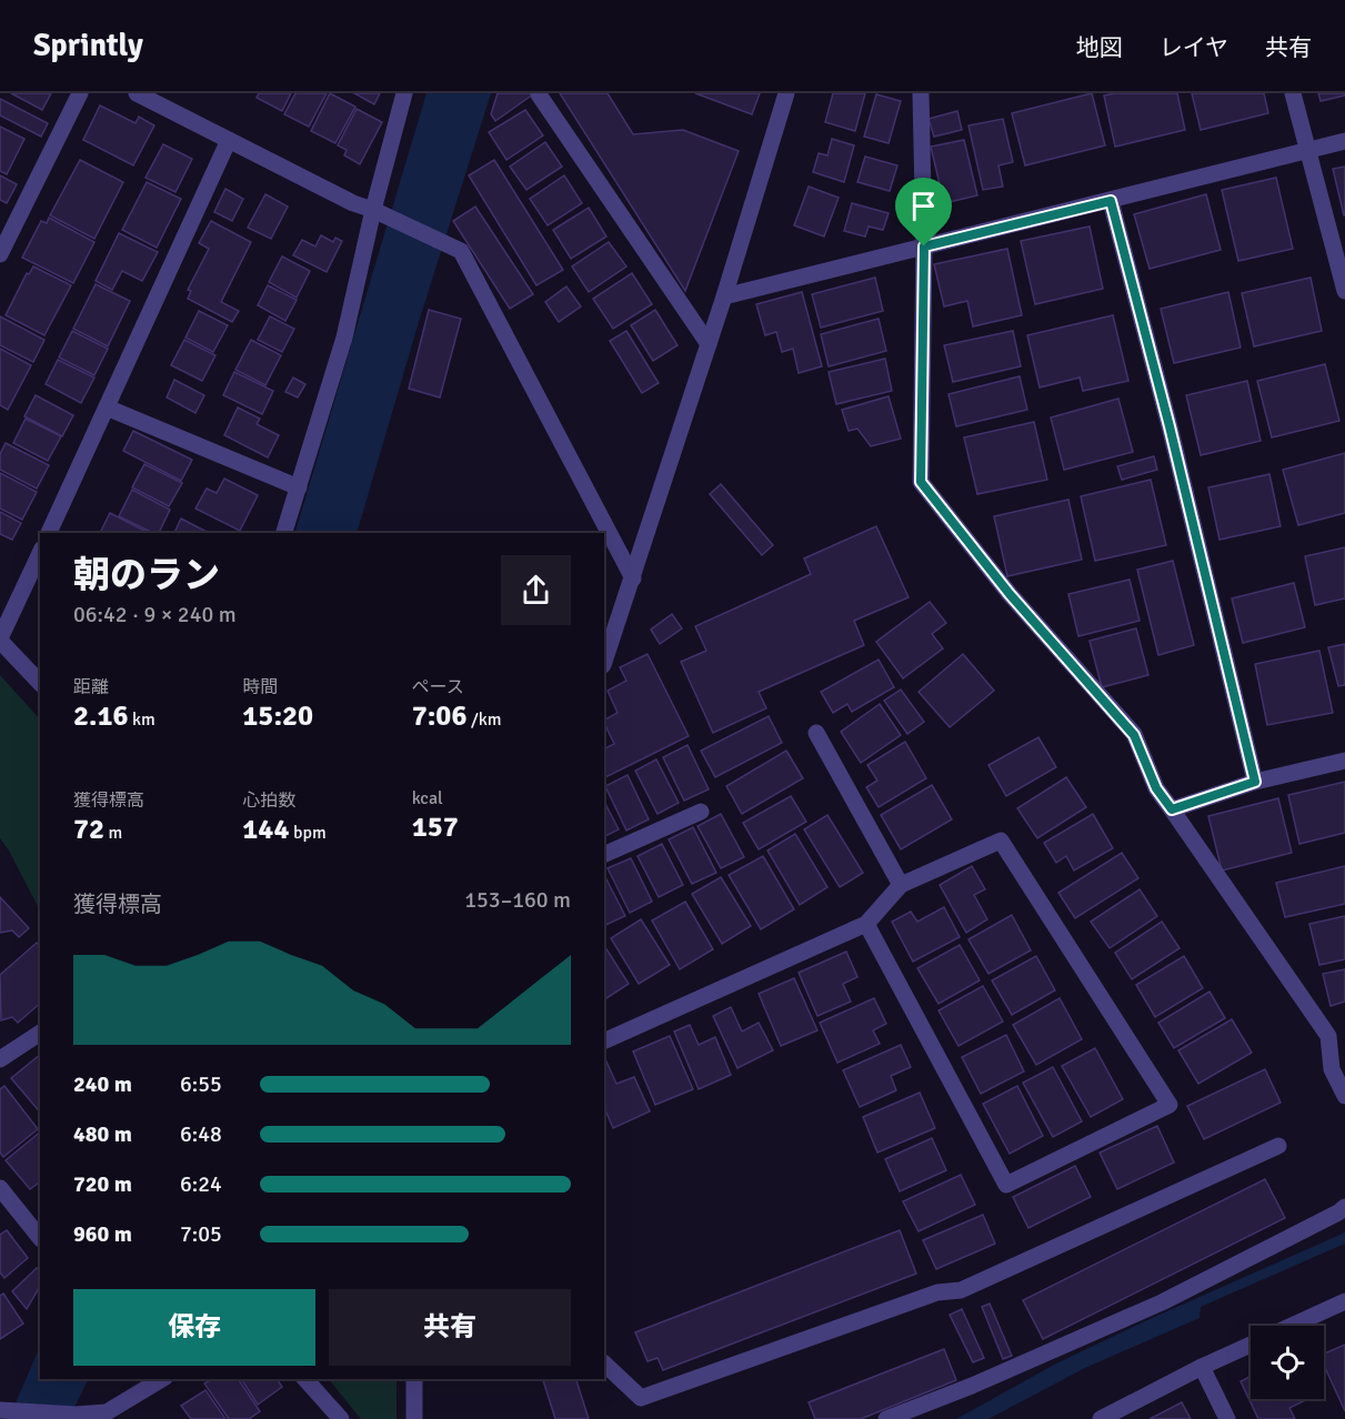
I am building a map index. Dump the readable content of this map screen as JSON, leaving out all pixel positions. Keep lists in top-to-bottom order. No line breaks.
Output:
{"page":{"header":"Sprintly","nav":["地図","レイヤ","共有"],"heading":["朝のラン","06:42 · 9 × 240 m"],"stats":[["距離","2.16 km"],["時間","15:20"],["ペース","7:06 /km"],["獲得標高","72 m"],["心拍数","144 bpm"],["kcal","157"]],"chart":["獲得標高","153–160 m"],"list":[{"name":"240 m","note":"6:55"},{"name":"480 m","note":"6:48"},{"name":"720 m","note":"6:24"},{"name":"960 m","note":"7:05"}],"buttons":["保存","共有"]}}
